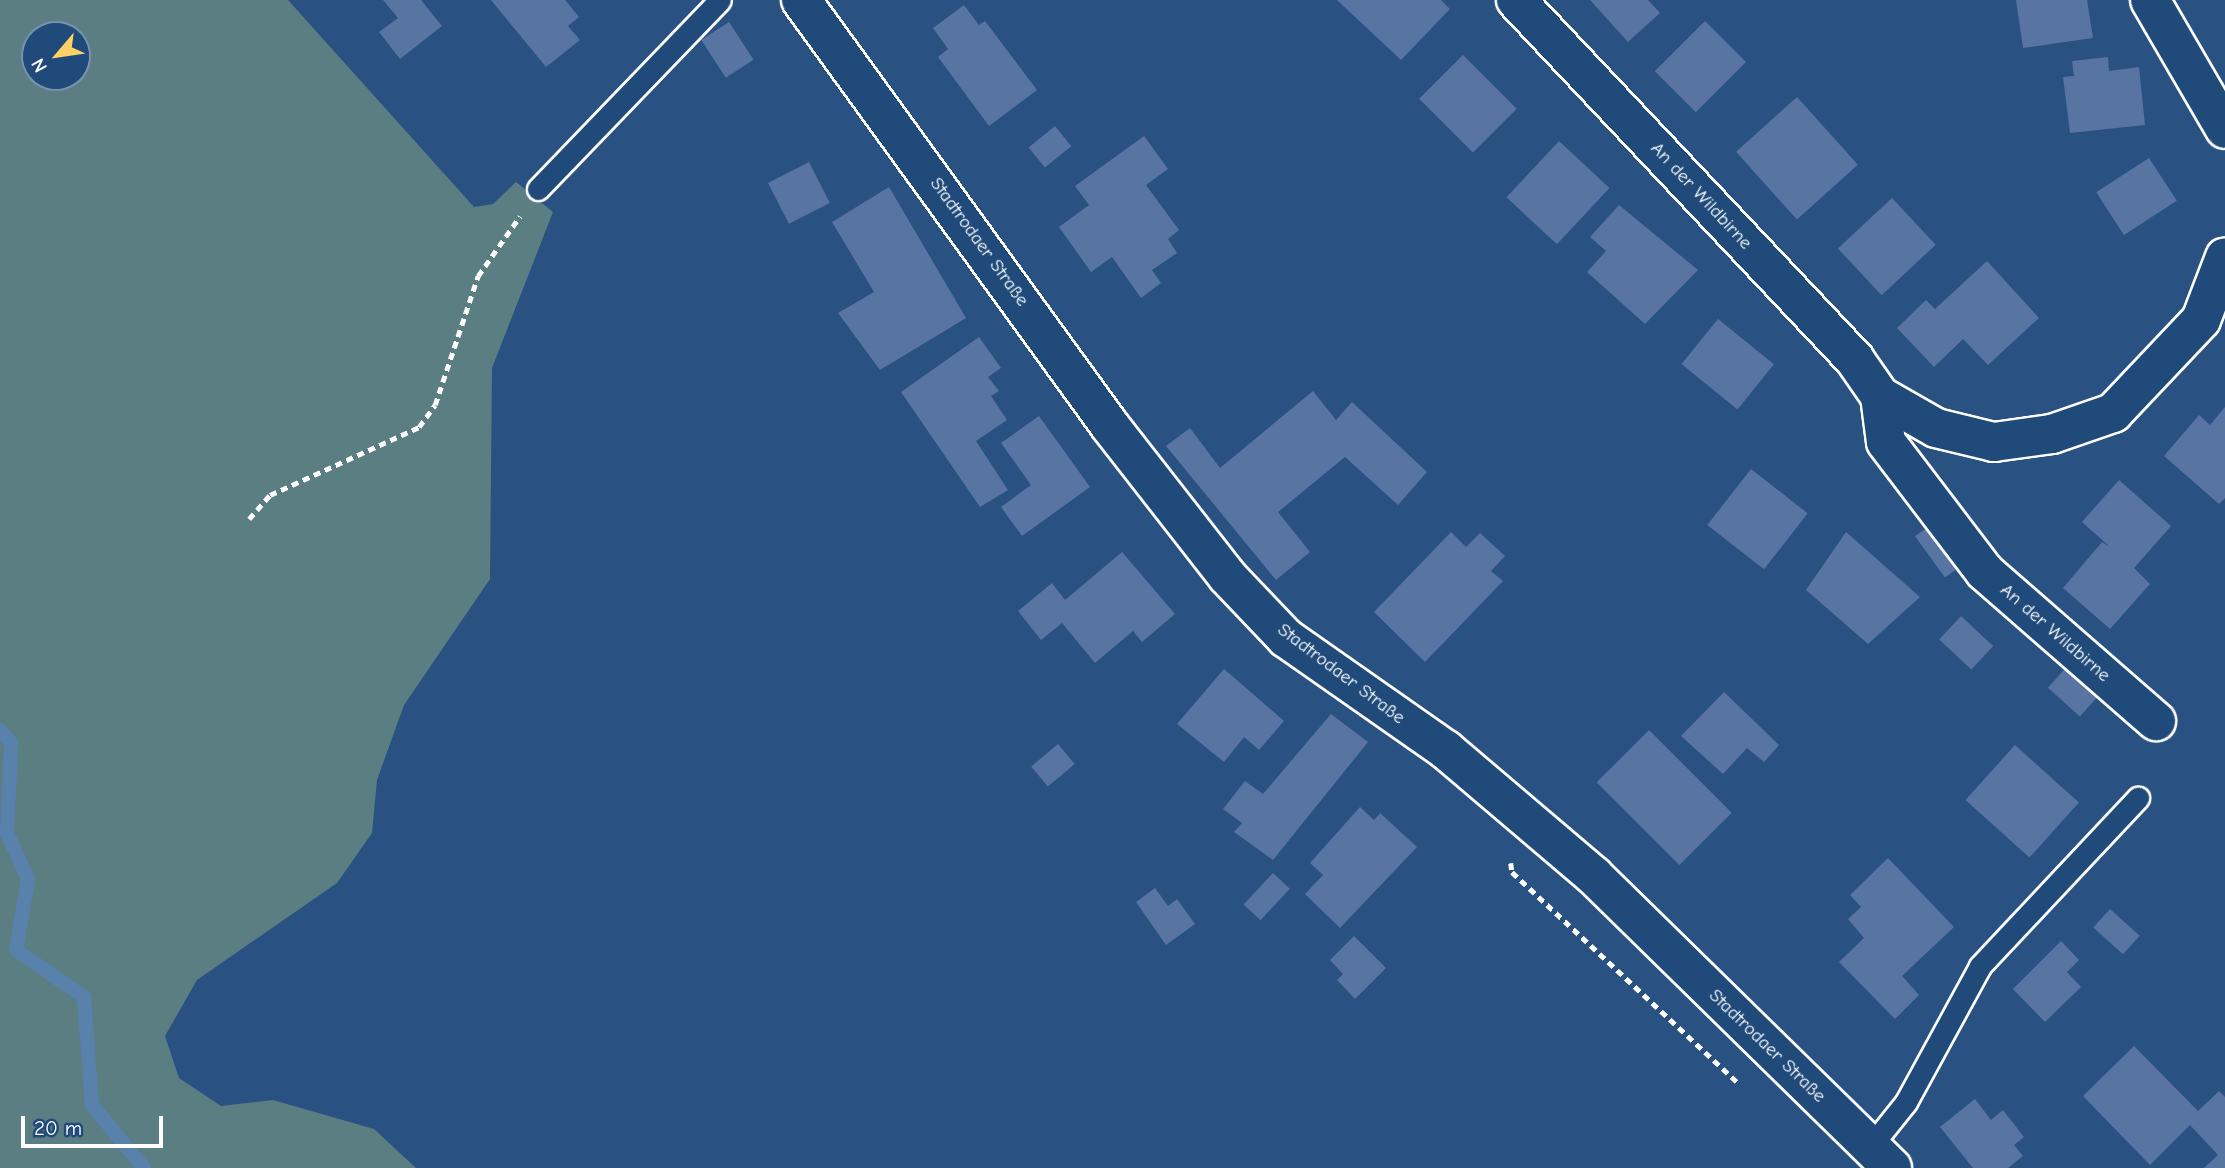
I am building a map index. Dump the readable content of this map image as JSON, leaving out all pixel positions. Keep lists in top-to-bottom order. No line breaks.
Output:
{"streets":{"street":["An der Wildbirne","Stadtrodaer Straße"]},"scale_bar":"20 m","north":"bottom left"}
